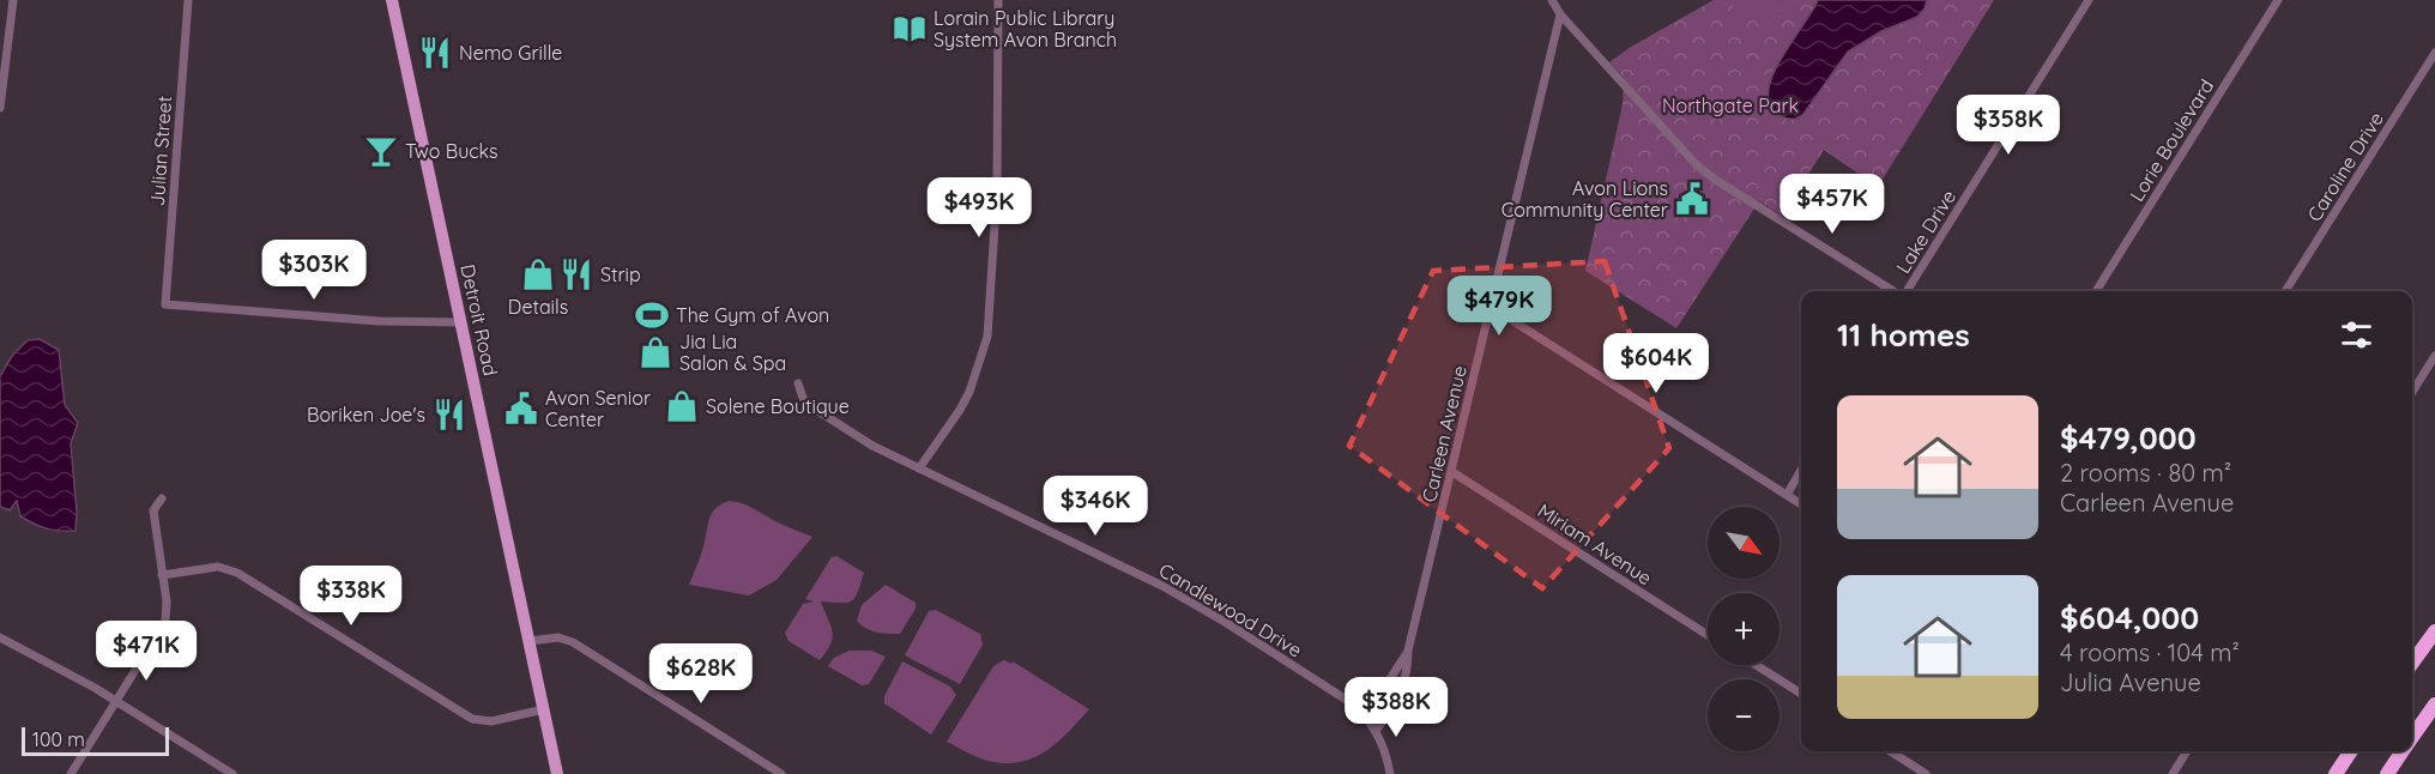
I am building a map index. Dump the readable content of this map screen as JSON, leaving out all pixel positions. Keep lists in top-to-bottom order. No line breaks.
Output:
{"streets":{"main road":["Detroit Road"],"street":["Lorie Boulevard","Julian Street","Caroline Drive","Lake Drive","Carleen Avenue","Miriam Avenue","Candlewood Drive"]},"crossings":[["Julian Street","Detroit Road"],["Carleen Avenue","Miriam Avenue"],["Carleen Avenue","Candlewood Drive"]],"parks":["Northgate Park"],"places":{"library":["Lorain Public Library System Avon Branch"],"restaurant":["Nemo Grille","Strip","Boriken Joe's"],"bar":["Two Bucks"],"public building":["Avon Lions Community Center","Avon Senior Center"],"shop":["Details","Jia Lia Salon & Spa","Solene Boutique"],"sports":["The Gym of Avon"]},"scale_bar":"100 m","north":"bottom right","page":{"price":["$358K","$457K","$493K","$303K","$479K","$604K","$346K","$338K","$471K","$628K","$388K"],"heading":"11 homes","list":[{"name":"$479,000","note":"2 rooms · 80 m² · Carleen Avenue"},{"name":"$604,000","note":"4 rooms · 104 m² · Julia Avenue"}],"map_buttons":["+","−"],"scale":"100 m"}}
